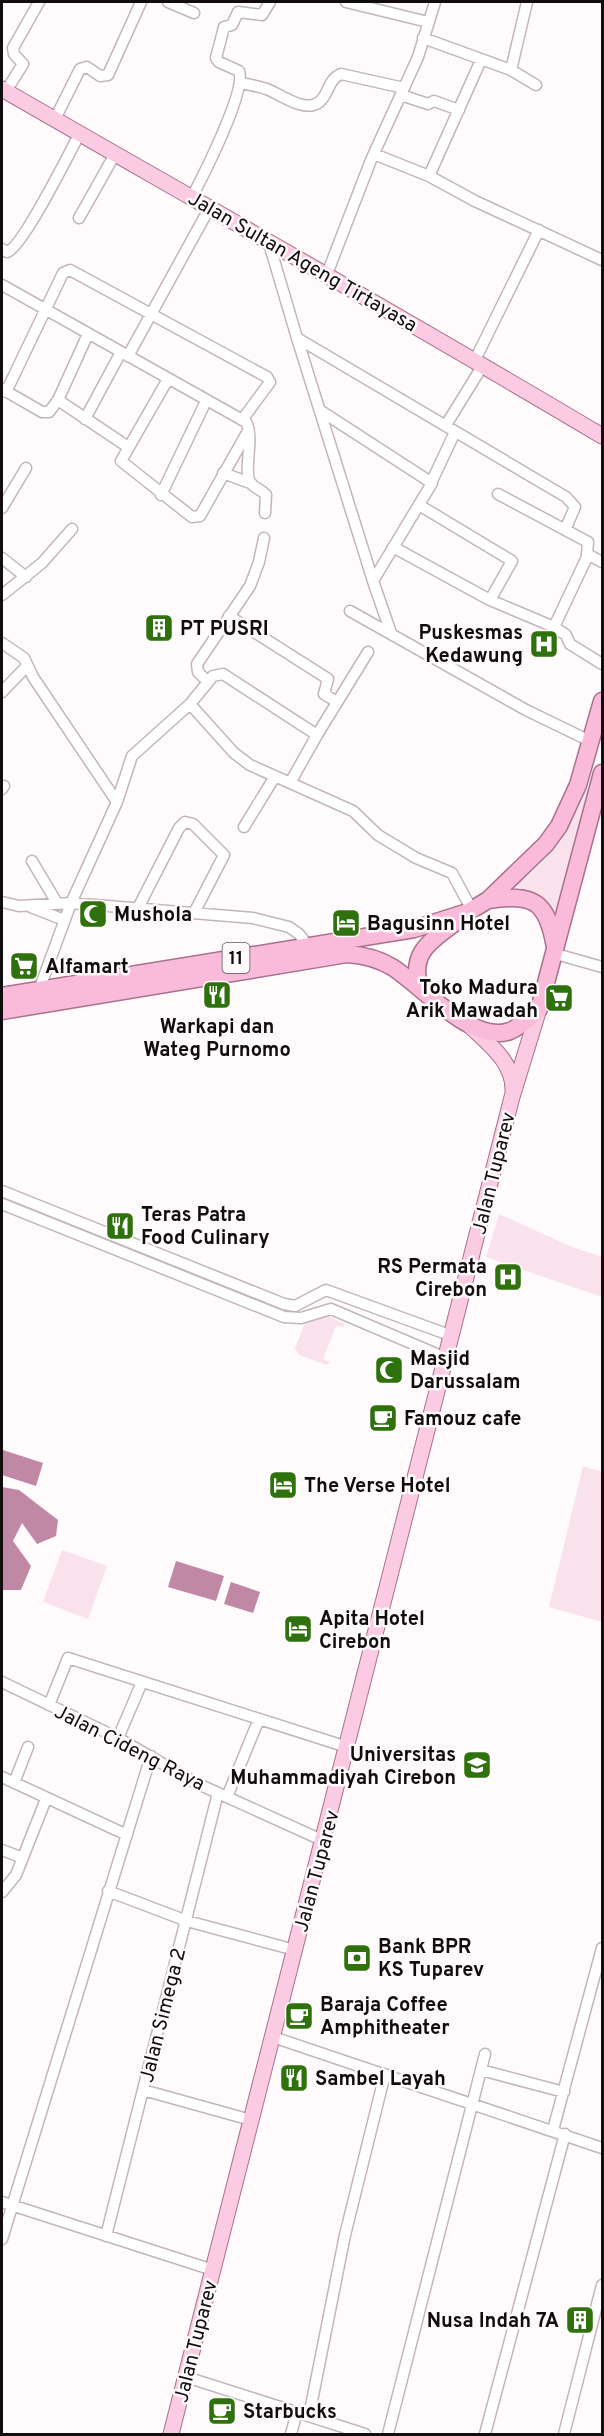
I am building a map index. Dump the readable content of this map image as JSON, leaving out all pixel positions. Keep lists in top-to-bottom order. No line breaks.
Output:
{"streets":{"highway":["11"],"main road":["Jalan Sultan Ageng Tirtayasa","Jalan Tuparev"],"street":["Jalan Cideng Raya","Jalan Simega 2"]},"crossings":[["11","Jalan Tuparev"],["Jalan Tuparev","Jalan Cideng Raya"],["Jalan Cideng Raya","Jalan Simega 2"]],"places":{"building":["PT PUSRI","Nusa Indah 7A"],"hospital":["Puskesmas Kedawung","RS Permata Cirebon"],"mosque":["Mushola","Masjid Darussalam"],"hotel":["Bagusinn Hotel","The Verse Hotel","Apita Hotel Cirebon"],"supermarket":["Alfamart","Toko Madura Arik Mawadah"],"restaurant":["Warkapi dan Wateg Purnomo","Teras Patra Food Culinary","Sambel Layah"],"cafe":["Famouz cafe","Baraja Coffee Amphitheater","Starbucks"],"school or university":["Universitas Muhammadiyah Cirebon"],"bank":["Bank BPR KS Tuparev"]}}
